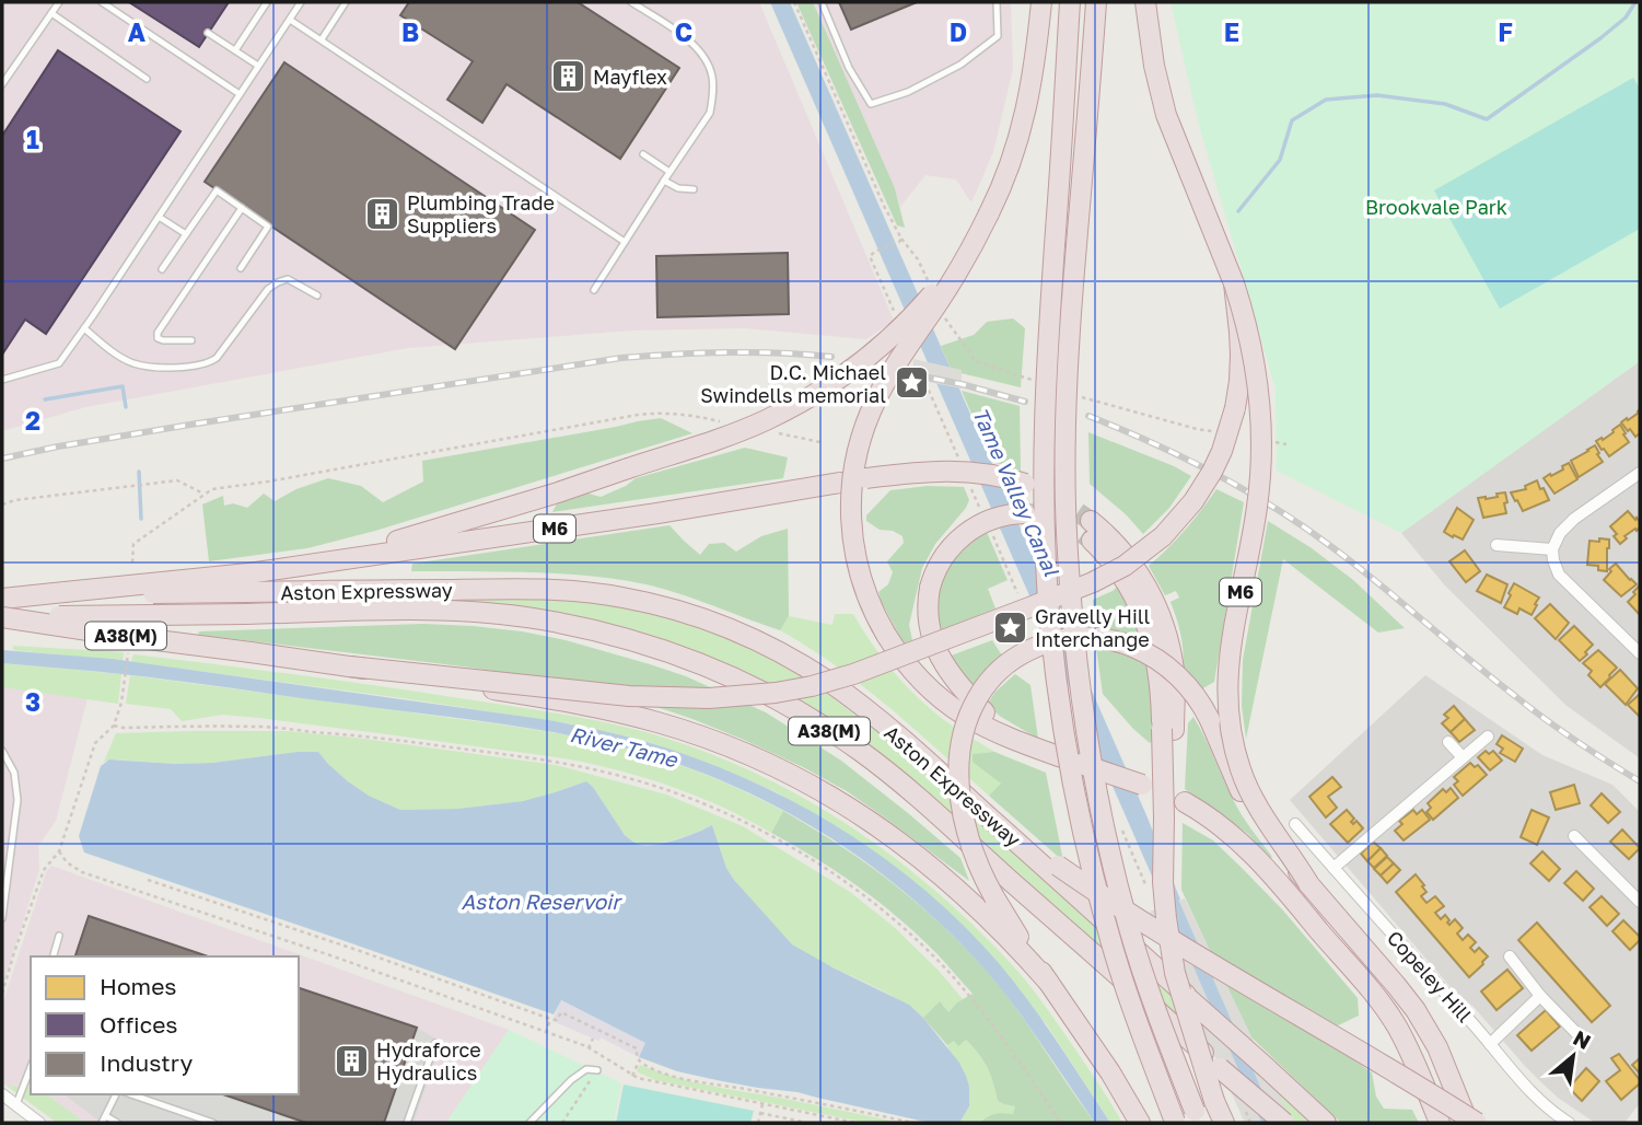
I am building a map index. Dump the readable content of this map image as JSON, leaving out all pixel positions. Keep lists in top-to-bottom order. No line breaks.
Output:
{"streets":{"highway":["M6","Aston Expressway","A38(M)"],"street":["Copeley Hill"]},"crossings":[["M6","Aston Expressway"],["M6","A38(M)"],["Aston Expressway","A38(M)"]],"water":["Tame Valley Canal","River Tame","Aston Reservoir"],"parks":["Brookvale Park"],"places":{"building":["Mayflex","Plumbing Trade Suppliers","Hydraforce Hydraulics"],"place":["D.C. Michael Swindells memorial","Gravelly Hill Interchange"]},"legend":["Homes","Offices","Industry"],"north":"top right","grid":{"columns":["A","B","C","D","E","F"],"rows":["1","2","3"]}}
